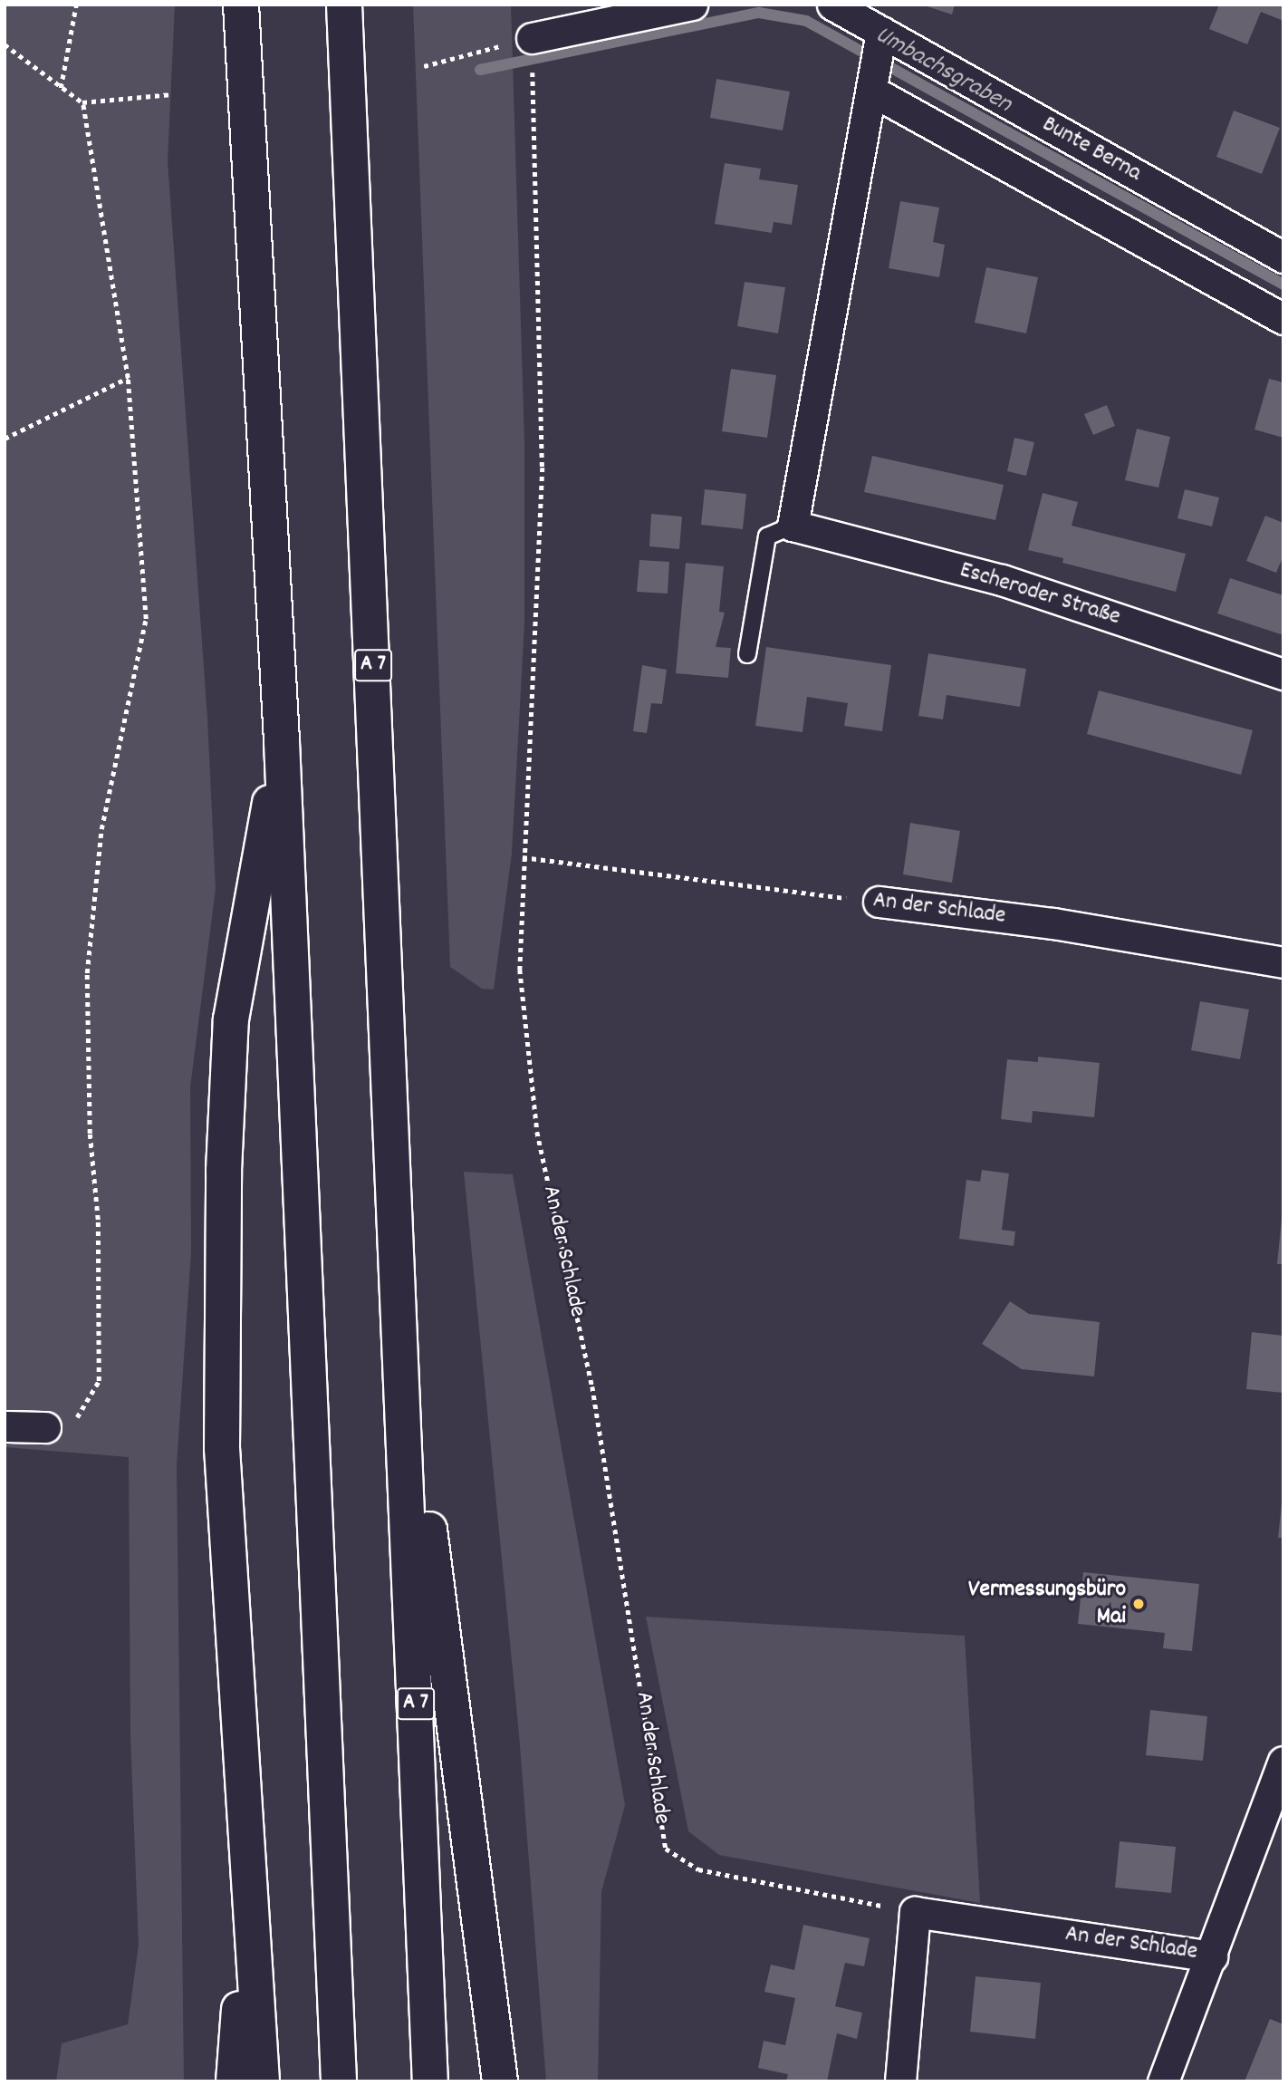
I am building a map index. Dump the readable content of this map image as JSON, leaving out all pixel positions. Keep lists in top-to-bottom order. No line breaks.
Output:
{"streets":{"highway":["A 7"],"street":["Bunte Berna","Escheroder Straße","An der Schlade"]},"water":["Umbachsgraben"],"places":["Vermessungsbüro Mai"]}
